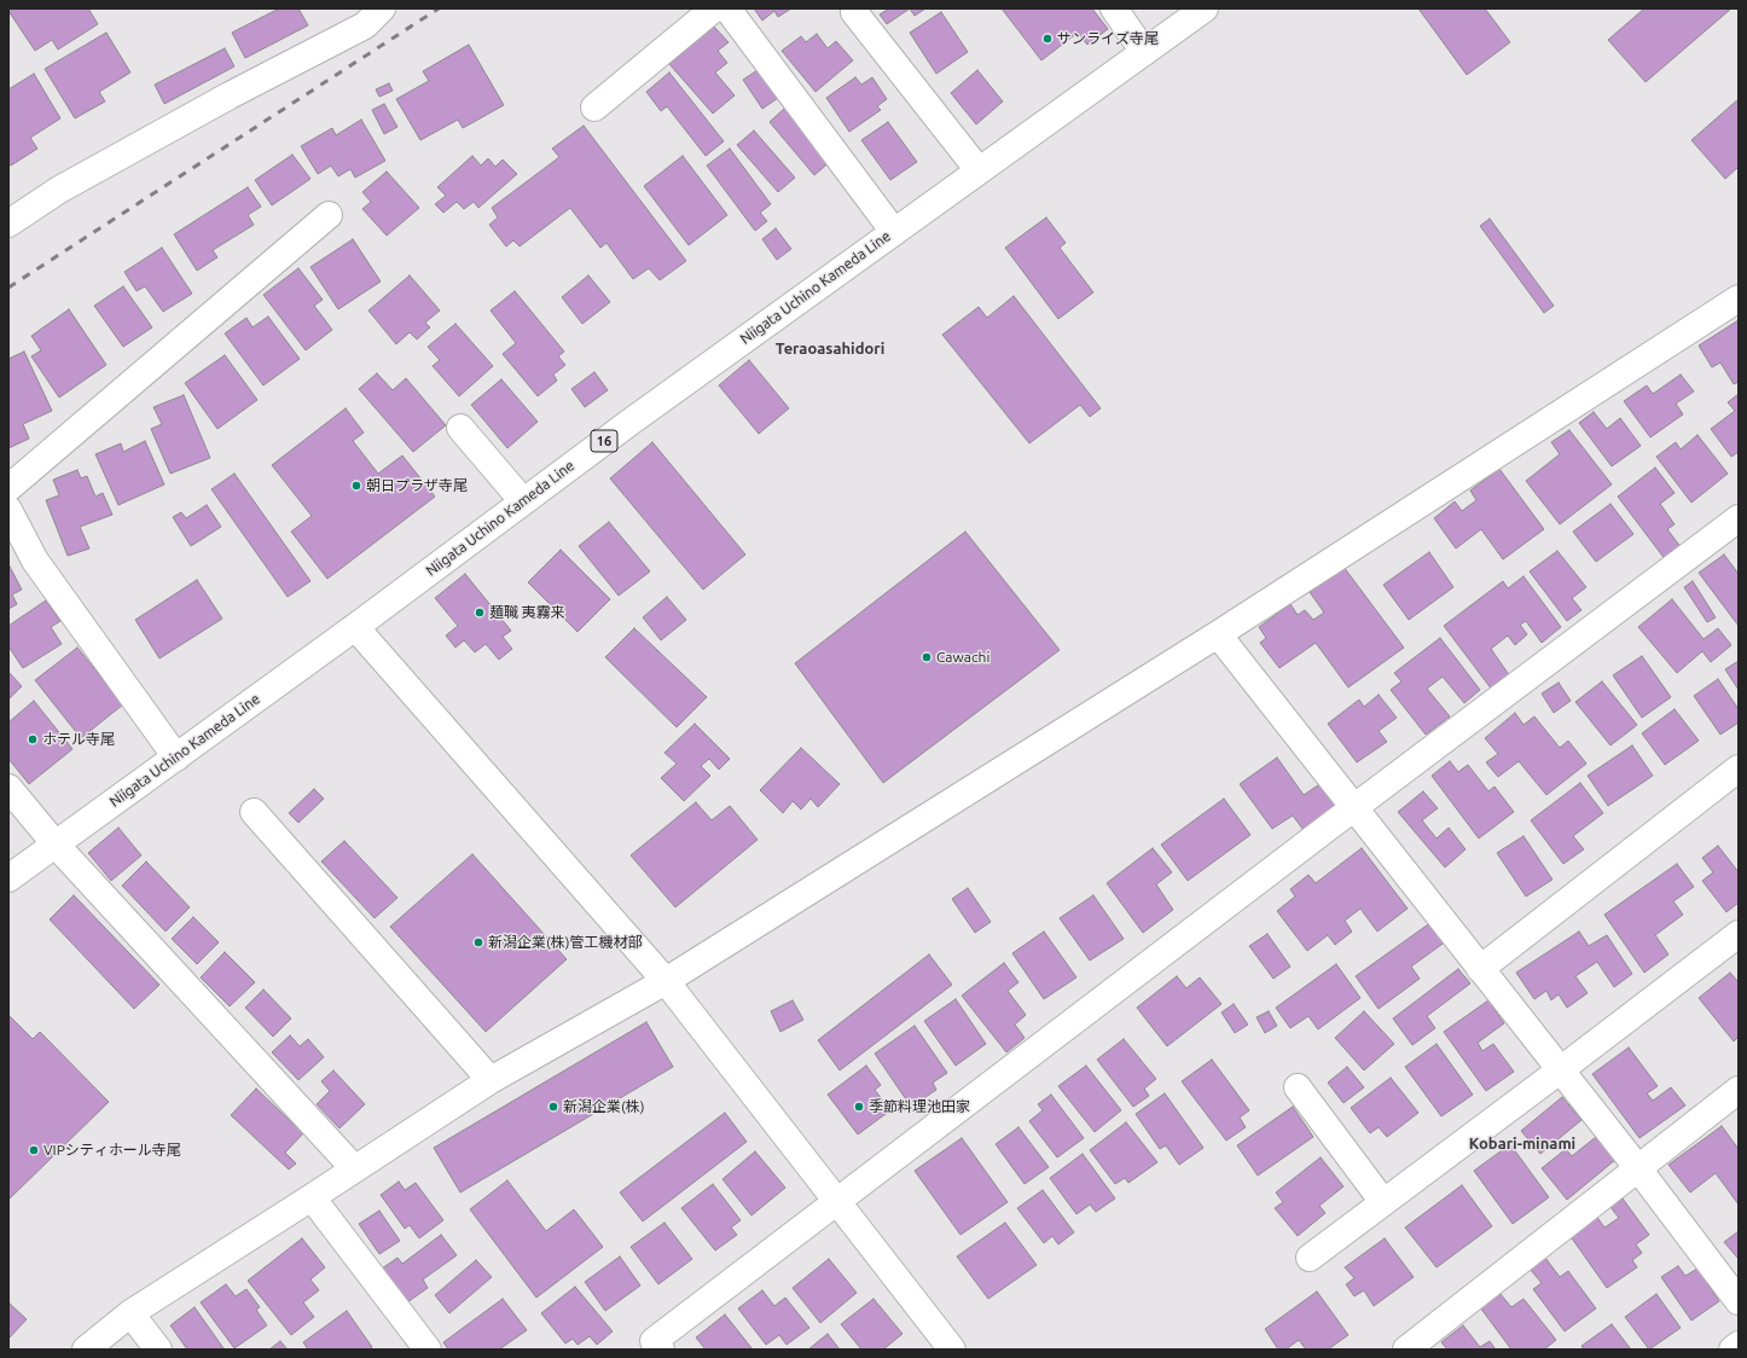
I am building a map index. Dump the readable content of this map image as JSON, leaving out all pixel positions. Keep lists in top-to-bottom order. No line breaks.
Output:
{"streets":{"street":["Niigata Uchino Kameda Line","16"]},"districts":["Teraoasahidori","Kobari-minami"],"places":["サンライズ寺尾","朝日プラザ寺尾","麺職 夷霧来","Cawachi","ホテル寺尾","新潟企業(株)管工機材部","新潟企業(株)","季節料理池田家","VIPシティホール寺尾"]}
